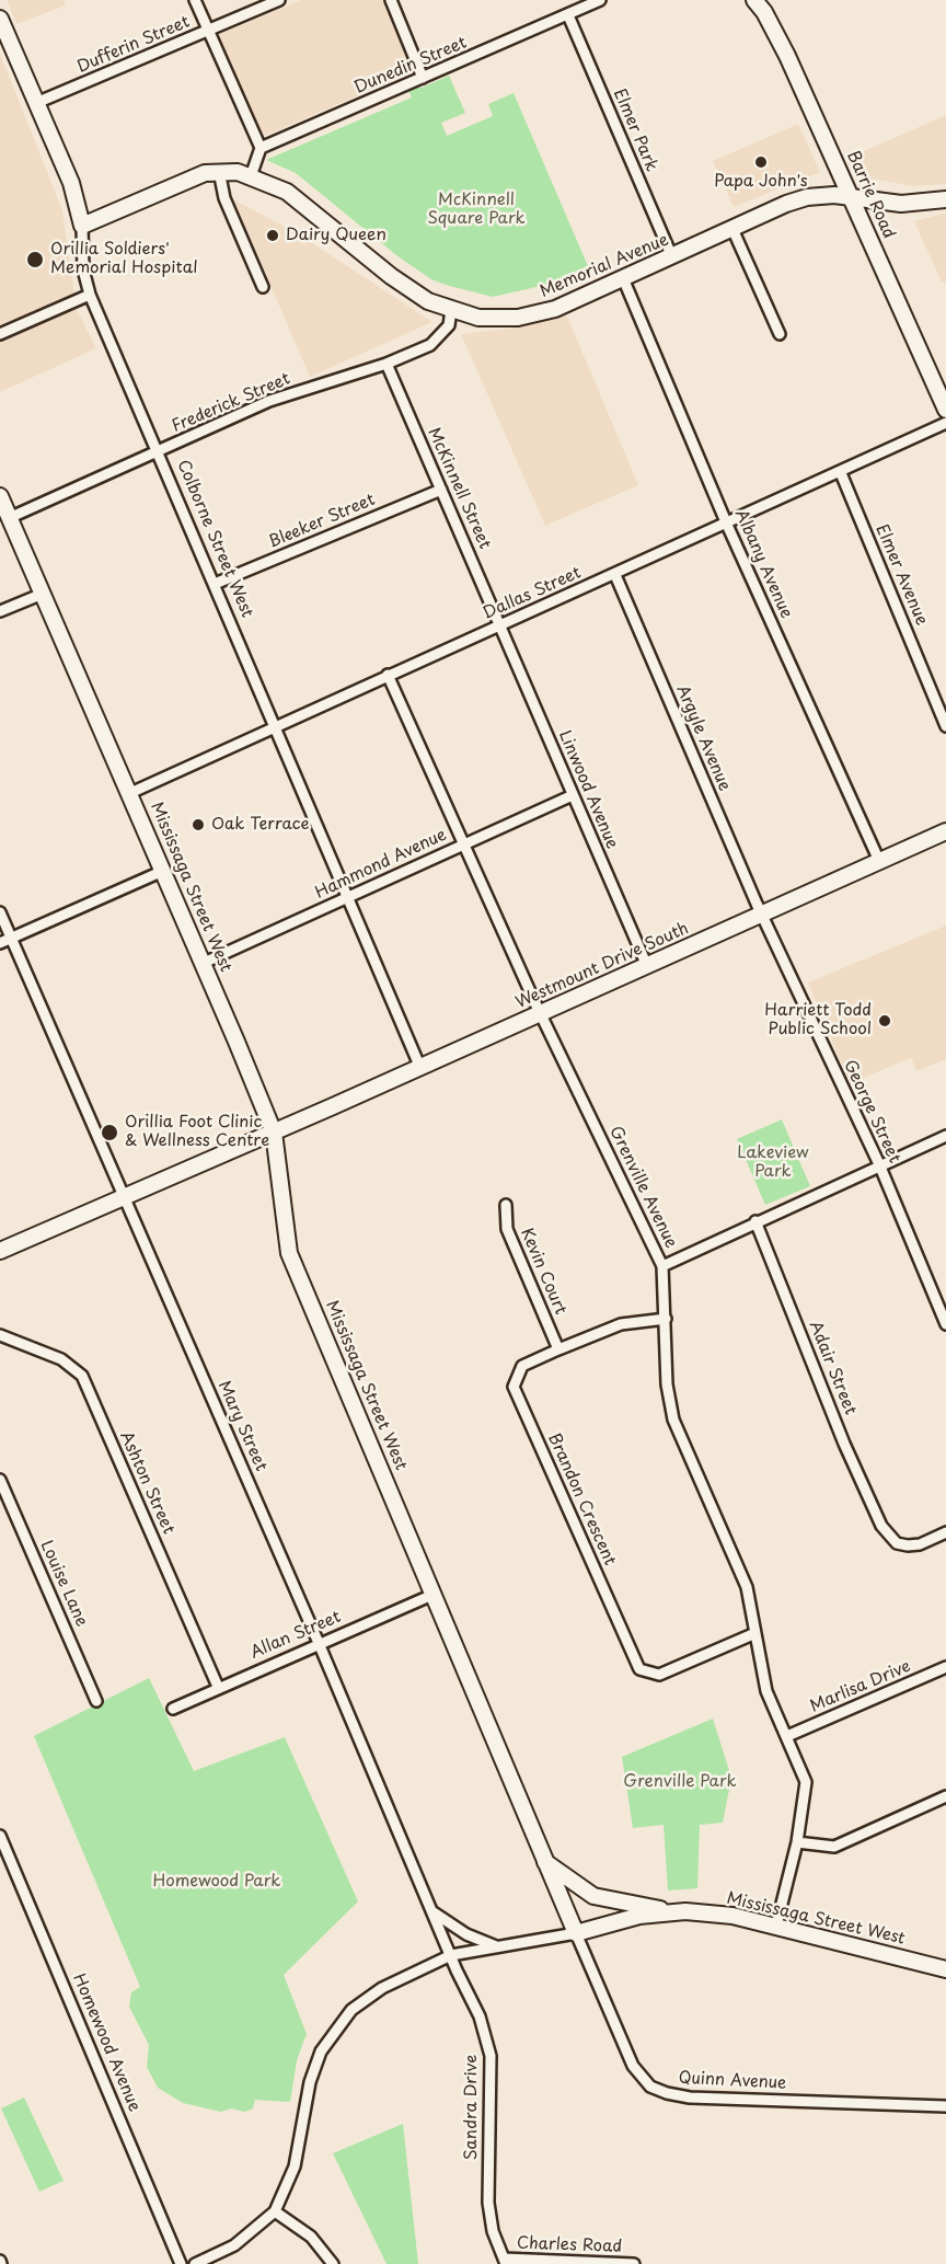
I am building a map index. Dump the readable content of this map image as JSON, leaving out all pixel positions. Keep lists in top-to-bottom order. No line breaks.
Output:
{"streets":{"street":["Dufferin Street","Dunedin Street","Elmer Park","Barrie Road","Memorial Avenue","Frederick Street","McKinnell Street","Bleeker Street","Colborne Street West","Albany Avenue","Elmer Avenue","Dallas Street","Argyle Avenue","Linwood Avenue","Hammond Avenue","Mississaga Street West","Westmount Drive South","George Street","Grenville Avenue","Kevin Court","Adair Street","Mary Street","Ashton Street","Brandon Crescent","Louise Lane","Allan Street","Marlisa Drive","Homewood Avenue","Quinn Avenue","Sandra Drive","Charles Road"]},"crossings":[["Dufferin Street","Colborne Street West"],["Dunedin Street","Elmer Park"],["Elmer Park","Memorial Avenue"],["Barrie Road","Memorial Avenue"],["Memorial Avenue","Frederick Street"],["Memorial Avenue","Colborne Street West"],["Memorial Avenue","Albany Avenue"],["Frederick Street","McKinnell Street"],["Frederick Street","Colborne Street West"],["Frederick Street","Mississaga Street West"],["McKinnell Street","Bleeker Street"],["McKinnell Street","Dallas Street"],["McKinnell Street","Linwood Avenue"],["Bleeker Street","Colborne Street West"],["Colborne Street West","Dallas Street"],["Colborne Street West","Hammond Avenue"],["Colborne Street West","Westmount Drive South"],["Albany Avenue","Dallas Street"],["Albany Avenue","Westmount Drive South"],["Elmer Avenue","Dallas Street"],["Dallas Street","Argyle Avenue"],["Dallas Street","Linwood Avenue"],["Dallas Street","Mississaga Street West"],["Dallas Street","Grenville Avenue"],["Argyle Avenue","Westmount Drive South"],["Argyle Avenue","George Street"],["Linwood Avenue","Hammond Avenue"],["Linwood Avenue","Westmount Drive South"],["Hammond Avenue","Mississaga Street West"],["Hammond Avenue","Grenville Avenue"],["Mississaga Street West","Westmount Drive South"],["Mississaga Street West","Grenville Avenue"],["Mississaga Street West","Allan Street"],["Mississaga Street West","Quinn Avenue"],["Westmount Drive South","George Street"],["Westmount Drive South","Grenville Avenue"],["Westmount Drive South","Mary Street"],["Grenville Avenue","Brandon Crescent"],["Grenville Avenue","Marlisa Drive"],["Kevin Court","Brandon Crescent"],["Mary Street","Allan Street"],["Mary Street","Sandra Drive"],["Ashton Street","Allan Street"],["Sandra Drive","Charles Road"]],"parks":["McKinnell Square Park","Lakeview Park","Grenville Park","Homewood Park"],"places":["Papa John's","Dairy Queen","Orillia Soldiers' Memorial Hospital","Oak Terrace","Harriett Todd Public School","Orillia Foot Clinic & Wellness Centre"]}
